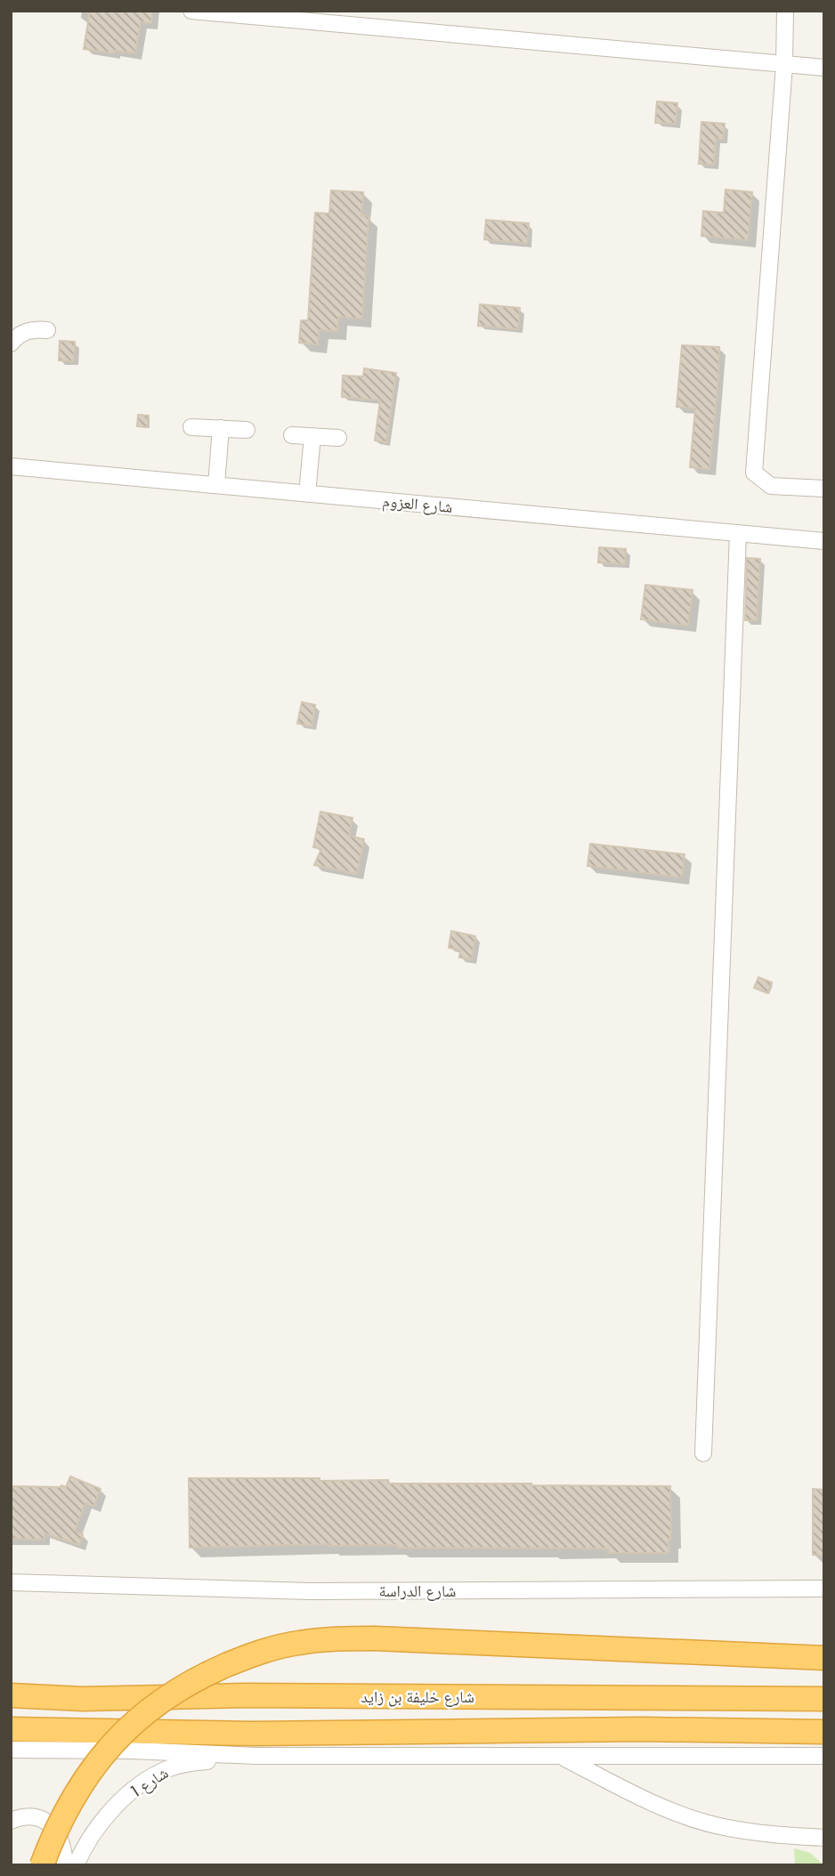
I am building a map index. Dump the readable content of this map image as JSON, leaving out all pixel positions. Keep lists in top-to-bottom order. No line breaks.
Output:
{"streets":{"highway":["شارع خليفة بن زايد"],"street":["شارع العزوم","شارع الدراسة","شارع 1"]}}
